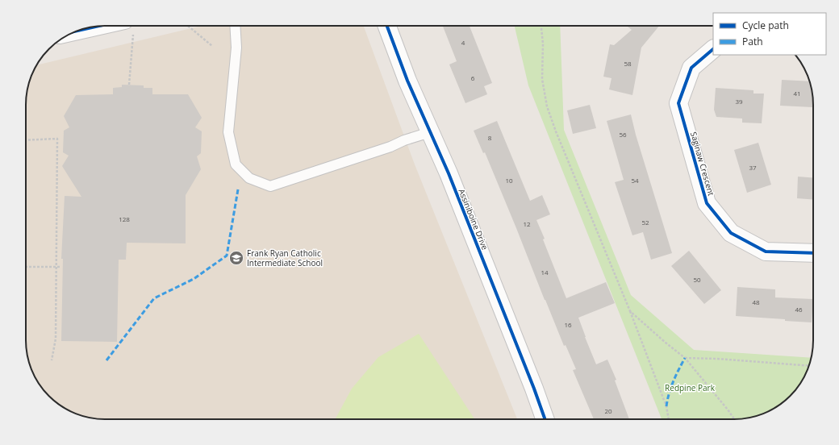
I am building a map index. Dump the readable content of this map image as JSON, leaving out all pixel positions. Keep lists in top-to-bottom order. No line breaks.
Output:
{"streets":{"street":["Saginaw Crescent","Assiniboine Drive"]},"parks":["Redpine Park"],"places":{"school or university":["Frank Ryan Catholic Intermediate School"]},"house_numbers":["4","58","6","41","39","56","8","37","10","54","128","52","12","14","50","48","46","16","20"],"legend":["Cycle path","Path"]}
